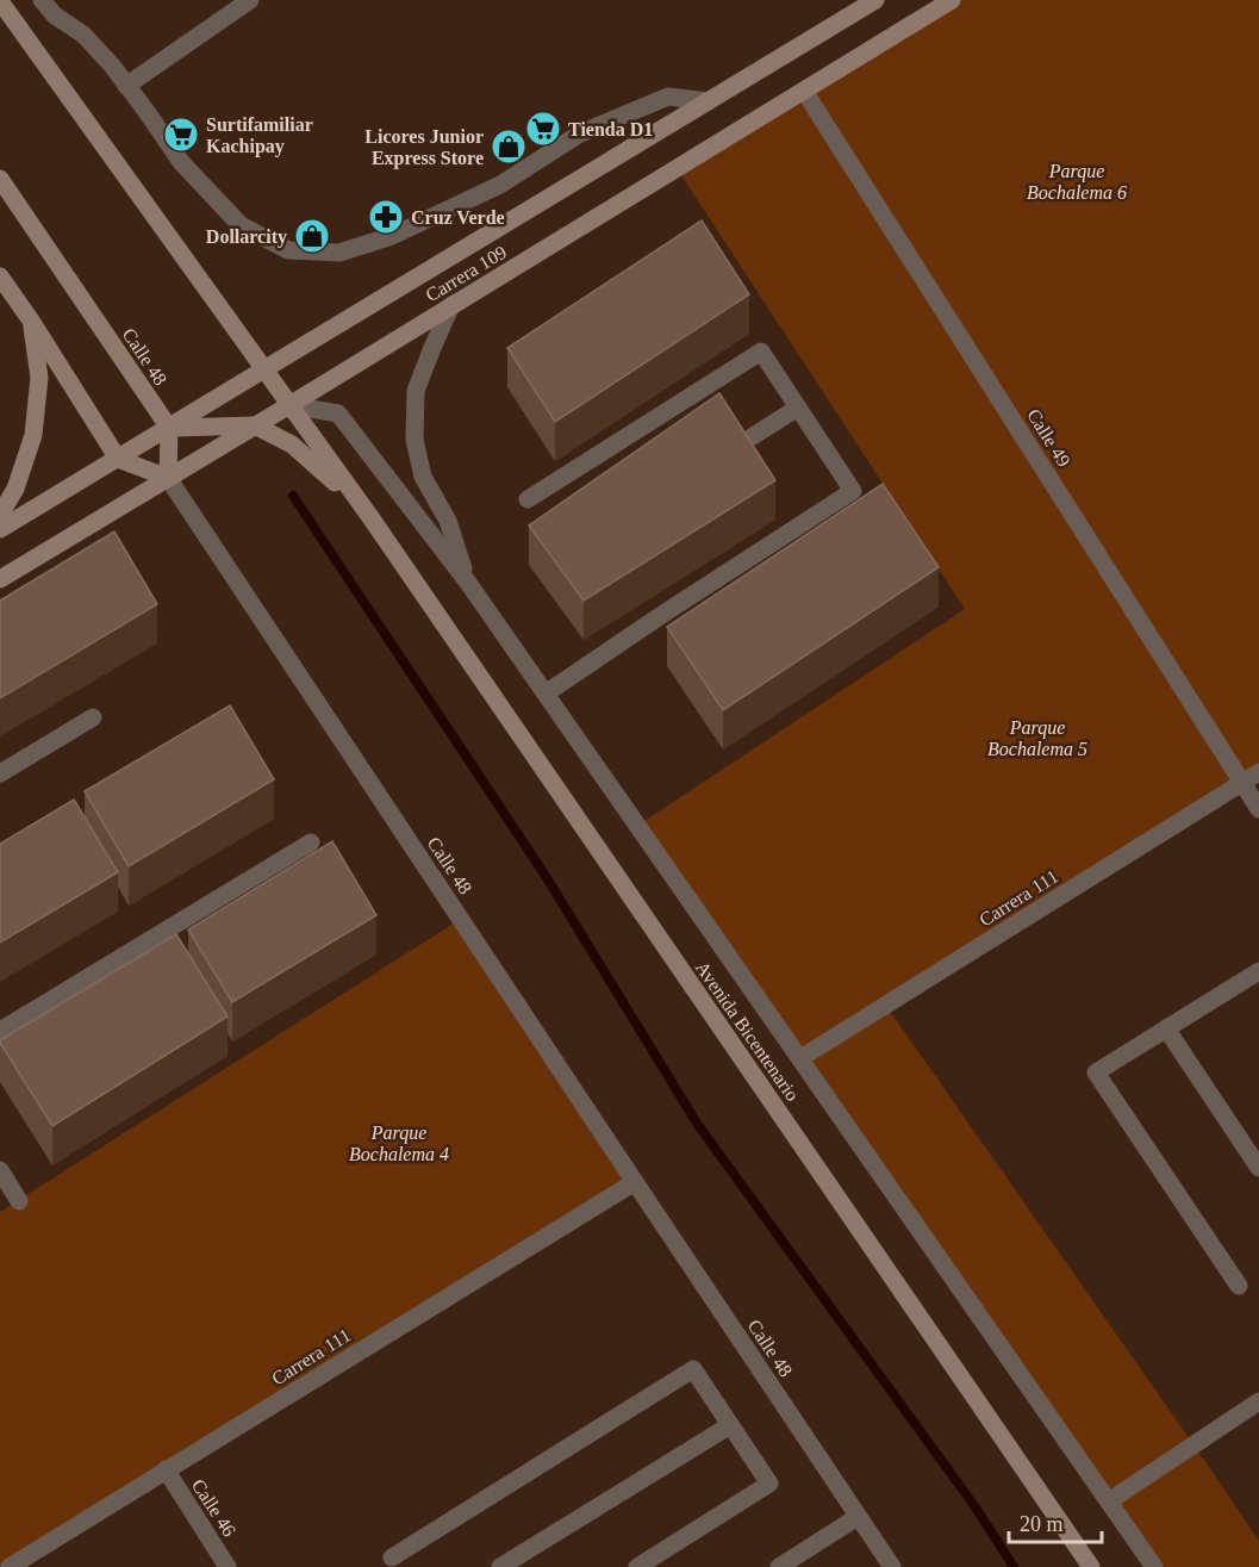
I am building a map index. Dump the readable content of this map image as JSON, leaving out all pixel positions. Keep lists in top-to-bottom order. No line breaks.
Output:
{"streets":{"main road":["Carrera 109","Calle 48","Avenida Bicentenario"],"street":["Calle 49","Carrera 111","Calle 46"]},"crossings":[["Carrera 109","Calle 48"],["Carrera 109","Calle 49"],["Carrera 109","Avenida Bicentenario"],["Calle 48","Carrera 111"],["Calle 48","Avenida Bicentenario"],["Calle 49","Carrera 111"],["Carrera 111","Calle 46"]],"parks":["Parque Bochalema 6","Parque Bochalema 5","Parque Bochalema 4"],"places":{"supermarket":["Tienda D1","Surtifamiliar Kachipay"],"shop":["Licores Junior Express Store","Dollarcity"],"pharmacy":["Cruz Verde"]},"scale_bar":"20 m"}
